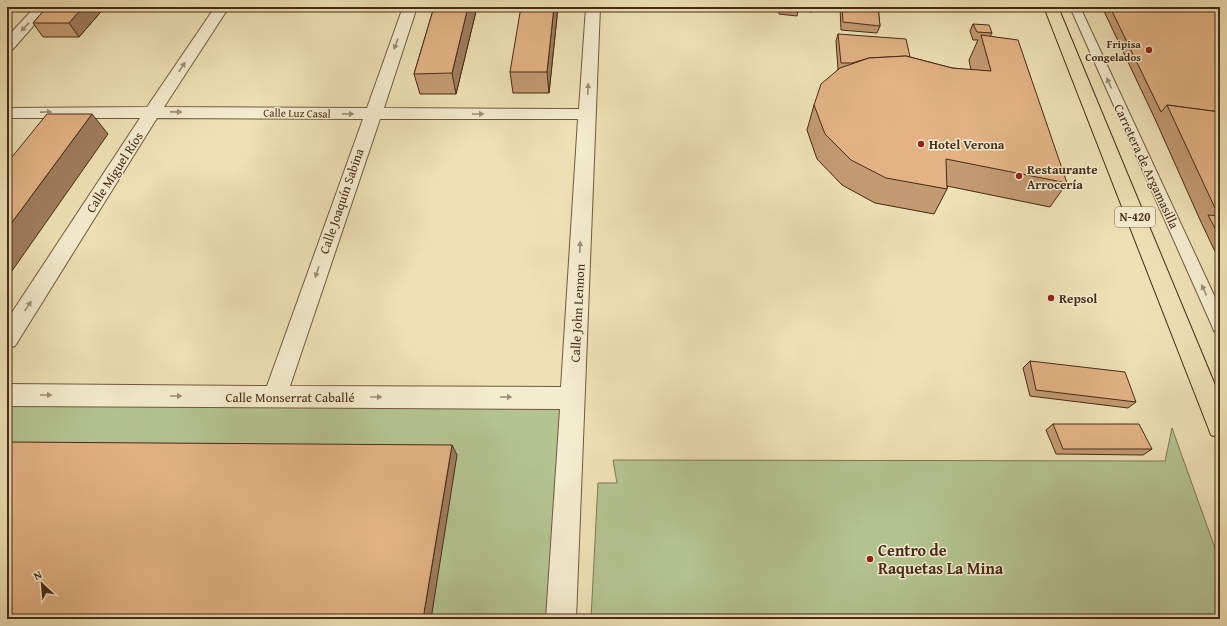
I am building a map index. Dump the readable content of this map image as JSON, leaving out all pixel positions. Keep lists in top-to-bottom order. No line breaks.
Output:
{"streets":{"highway":["N-420"],"street":["Calle Luz Casal","Calle Miguel Ríos","Calle Joaquín Sabina","Calle John Lennon","Calle Monserrat Caballé"],"lane":["Carretera de Argamasilla"]},"crossings":[["Calle Luz Casal","Calle Miguel Ríos"],["Calle Luz Casal","Calle Joaquín Sabina"],["Calle Luz Casal","Calle John Lennon"],["Calle Joaquín Sabina","Calle Monserrat Caballé"],["Calle John Lennon","Calle Monserrat Caballé"]],"one_way":["Calle Luz Casal","Carretera de Argamasilla","Calle Miguel Ríos","Calle Joaquín Sabina","Calle John Lennon","Calle Monserrat Caballé"],"places":["Fripisa Congelados","Hotel Verona","Restaurante Arrocería","Repsol","Centro de Raquetas La Mina"],"north":"top left"}
